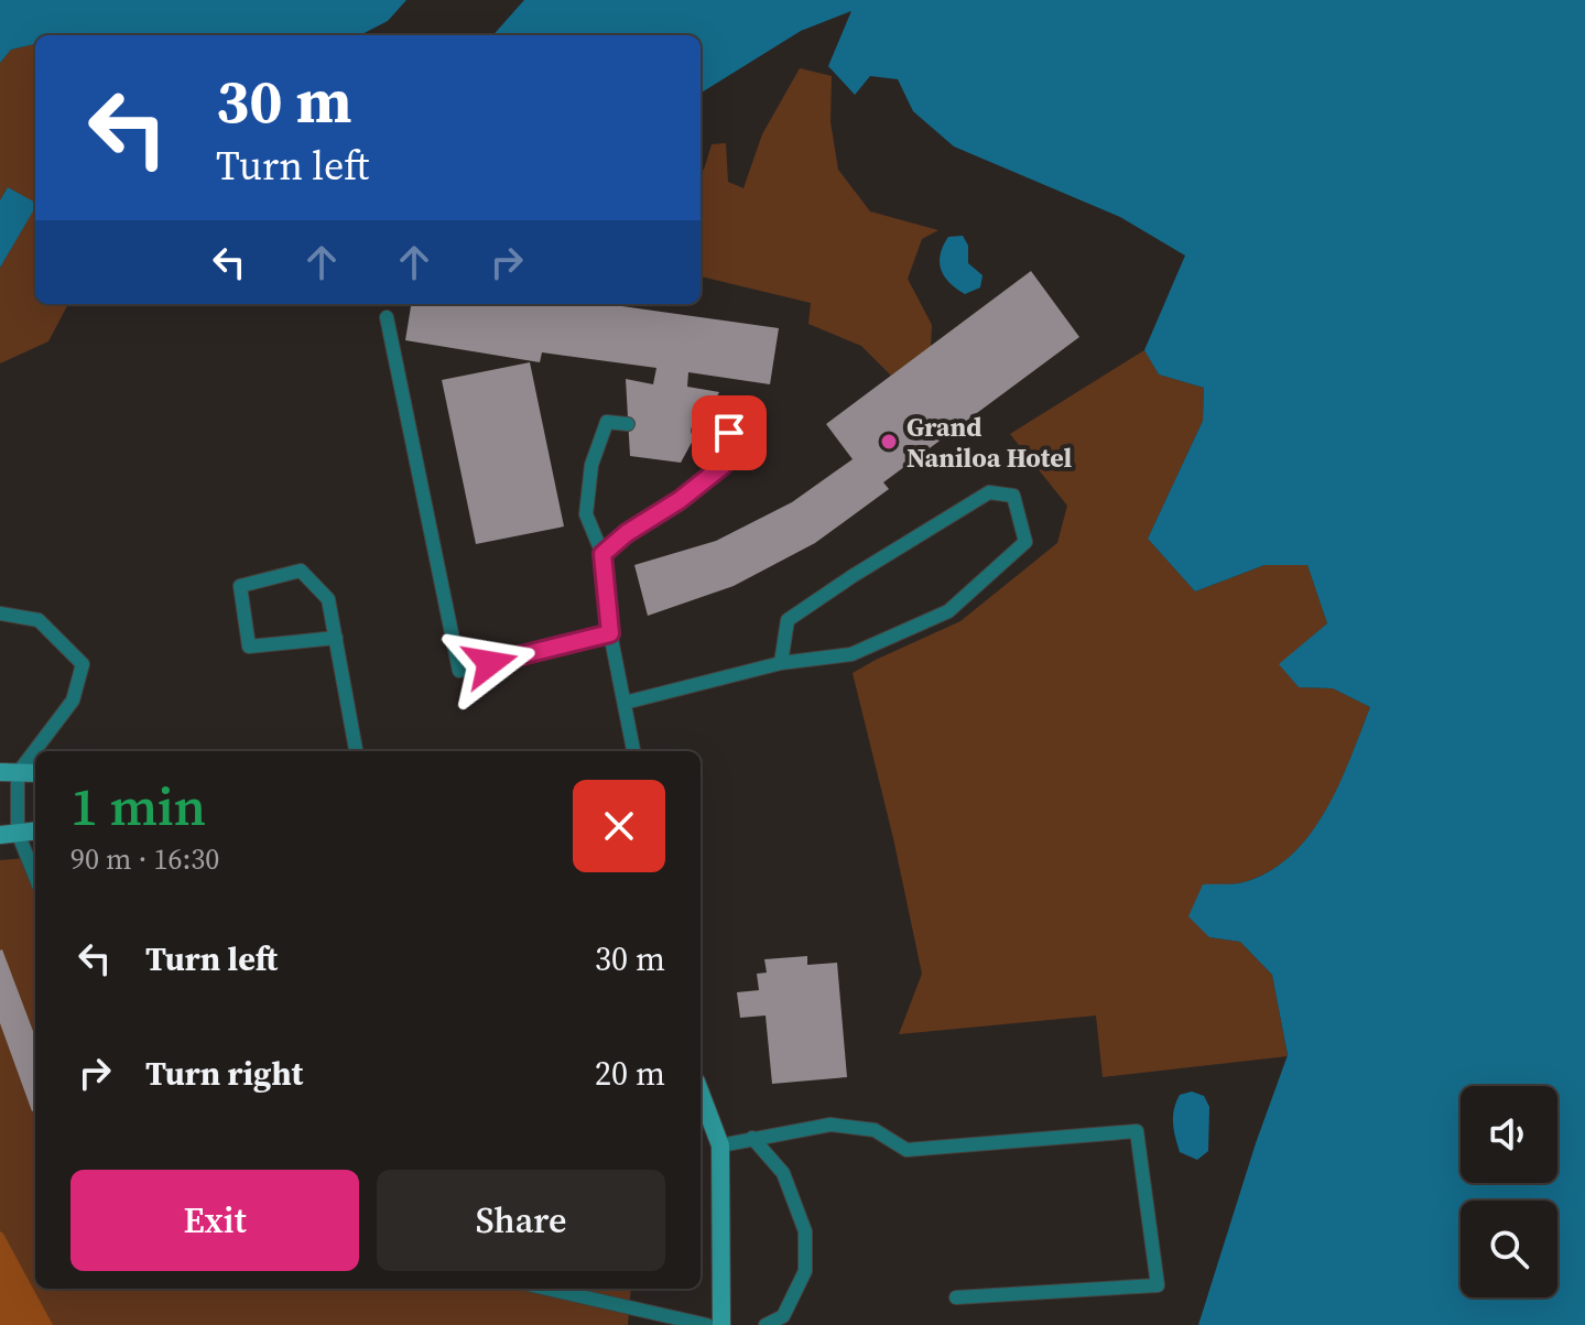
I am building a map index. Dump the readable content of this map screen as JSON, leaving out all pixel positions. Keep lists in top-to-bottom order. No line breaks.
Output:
{"places":["Grand Naniloa Hotel"],"page":{"turn":["30 m","Turn left"],"heading":["1 min","90 m · 16:30"],"list":[{"name":"Turn left","value":"30 m"},{"name":"Turn right","value":"20 m"}],"buttons":["Exit","Share"]}}
